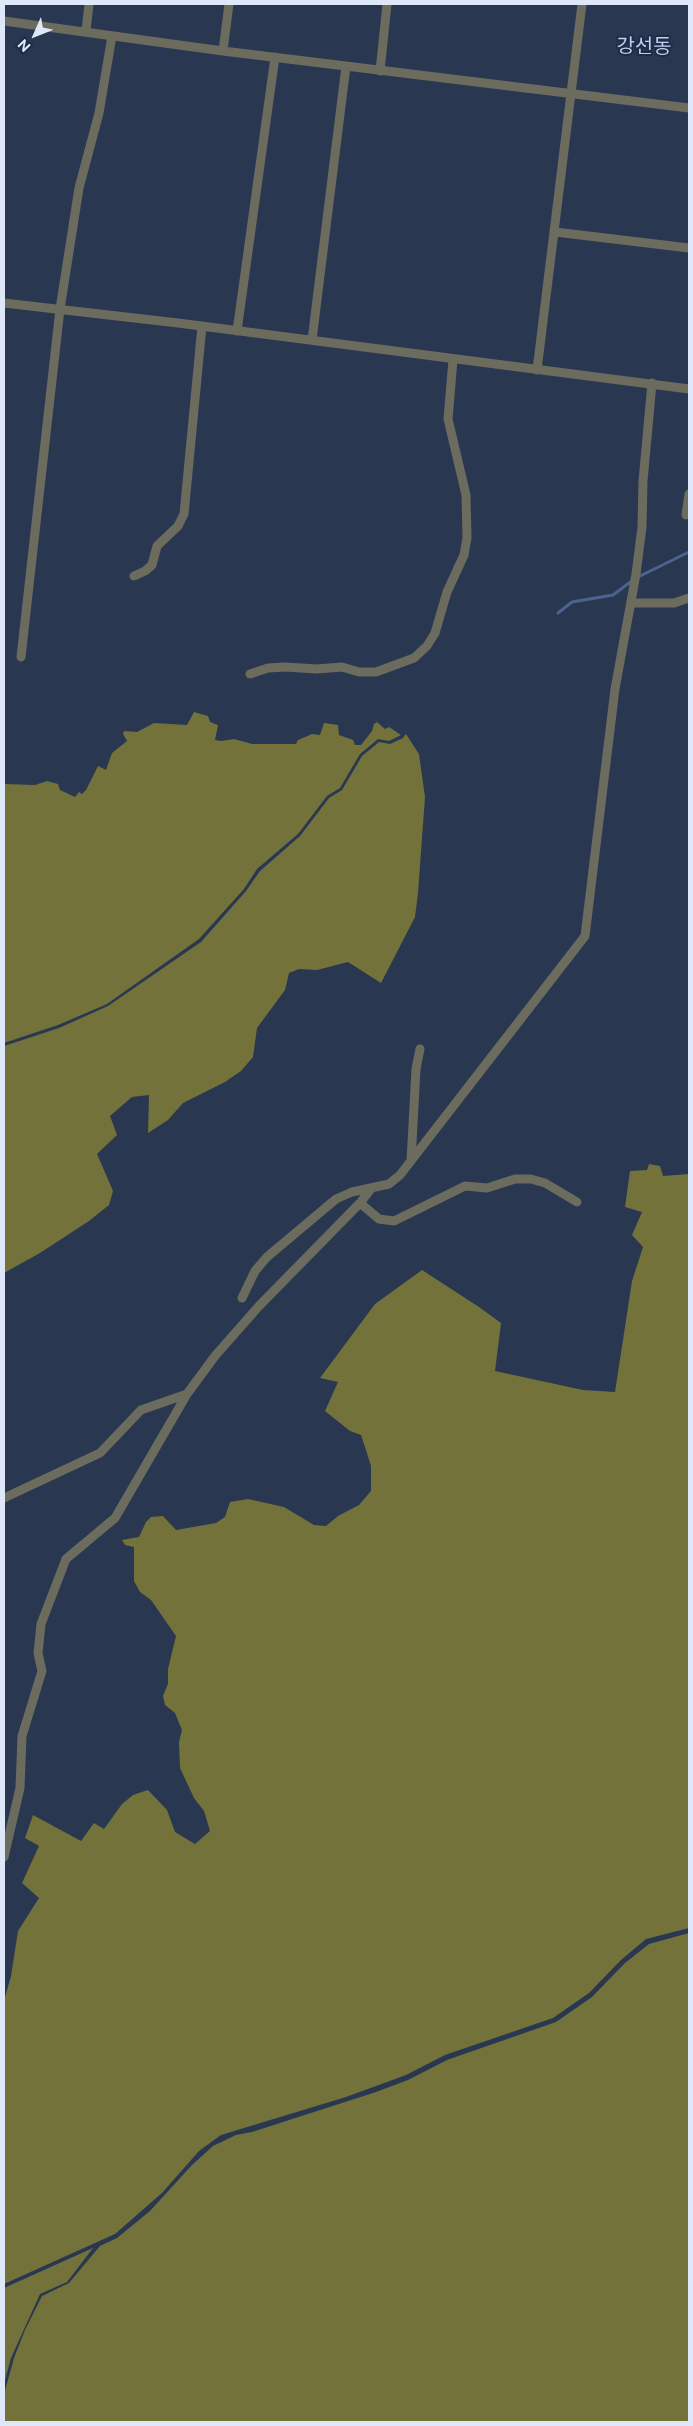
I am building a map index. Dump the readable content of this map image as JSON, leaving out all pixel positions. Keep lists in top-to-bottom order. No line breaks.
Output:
{"districts":["강선동"],"north":"bottom left"}
